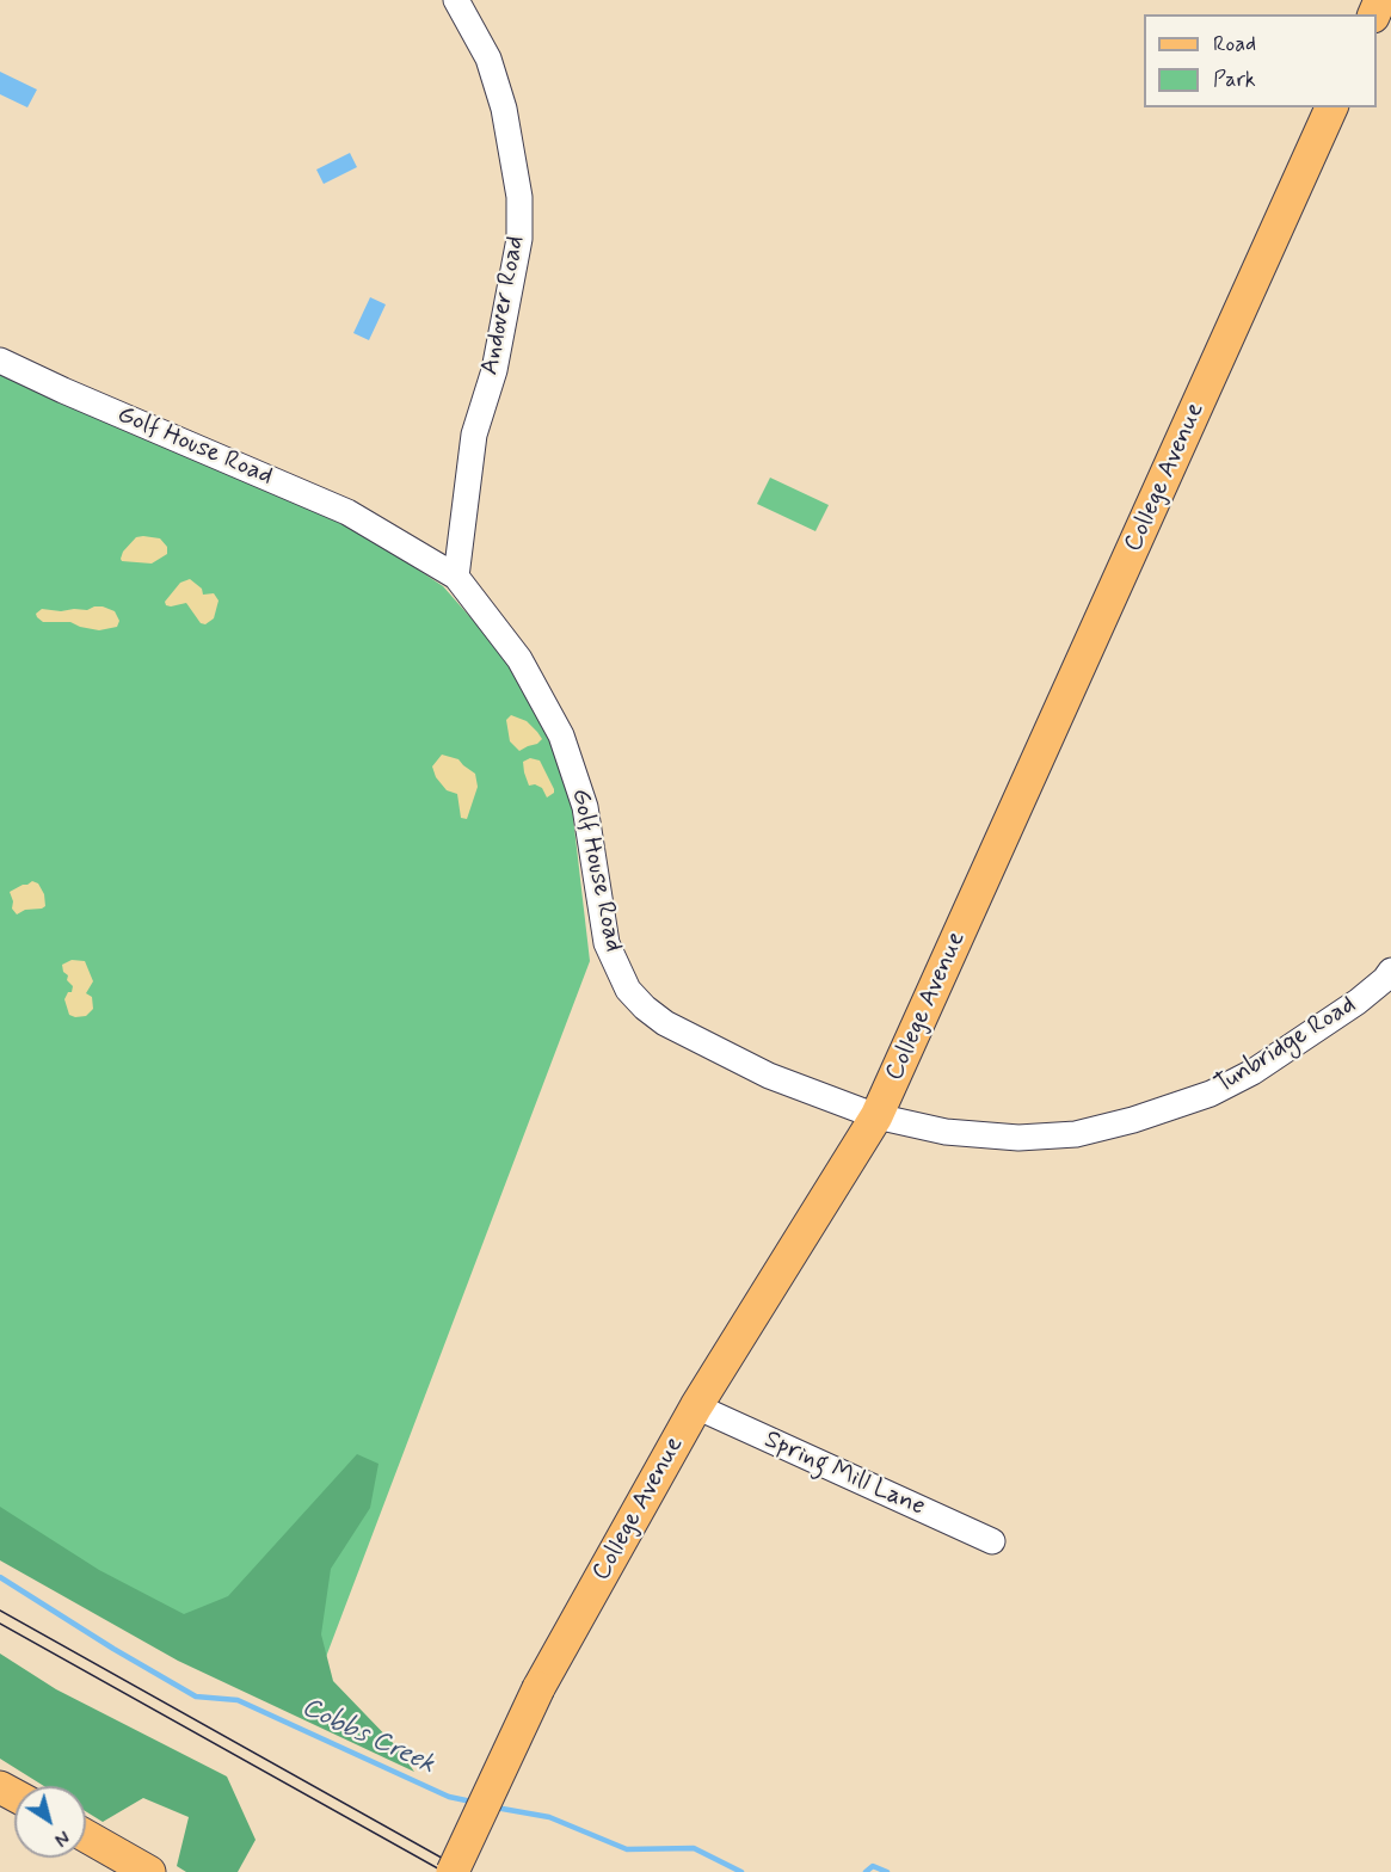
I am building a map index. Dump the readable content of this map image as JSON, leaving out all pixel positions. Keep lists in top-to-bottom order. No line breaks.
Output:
{"streets":{"main road":["College Avenue"],"street":["Andover Road","Golf House Road","Tunbridge Road","Spring Mill Lane"]},"crossings":[["Andover Road","Golf House Road"],["Golf House Road","College Avenue"],["Golf House Road","Tunbridge Road"],["College Avenue","Tunbridge Road"],["College Avenue","Spring Mill Lane"]],"water":["Cobbs Creek"],"legend":["Road","Park"],"north":"bottom right"}
